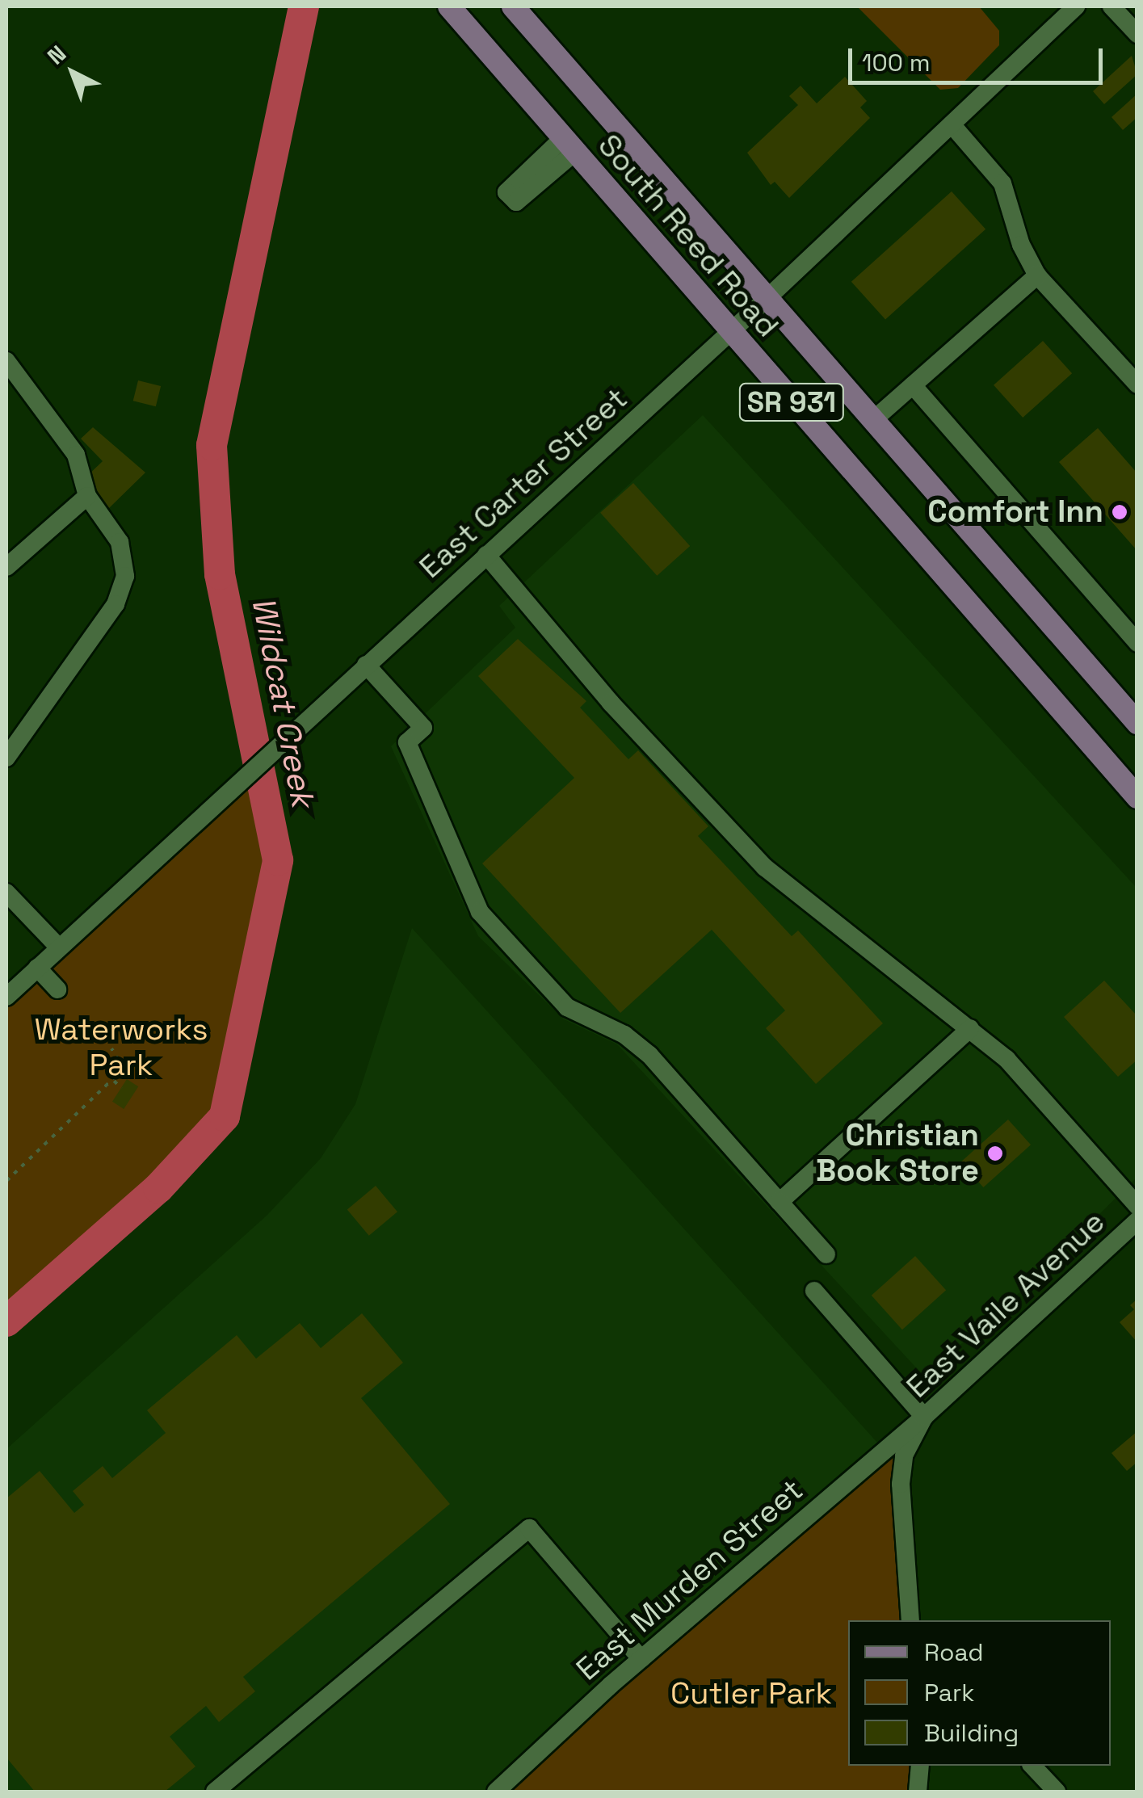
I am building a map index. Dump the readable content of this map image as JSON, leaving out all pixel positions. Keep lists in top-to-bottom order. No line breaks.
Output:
{"streets":{"main road":["South Reed Road","SR 931"],"street":["East Carter Street","East Vaile Avenue","East Murden Street"]},"crossings":[["South Reed Road","East Carter Street"],["East Vaile Avenue","East Murden Street"]],"water":["Wildcat Creek"],"parks":["Waterworks Park","Cutler Park"],"places":["Comfort Inn","Christian Book Store"],"legend":["Road","Park","Building"],"scale_bar":"100 m","north":"top left"}
